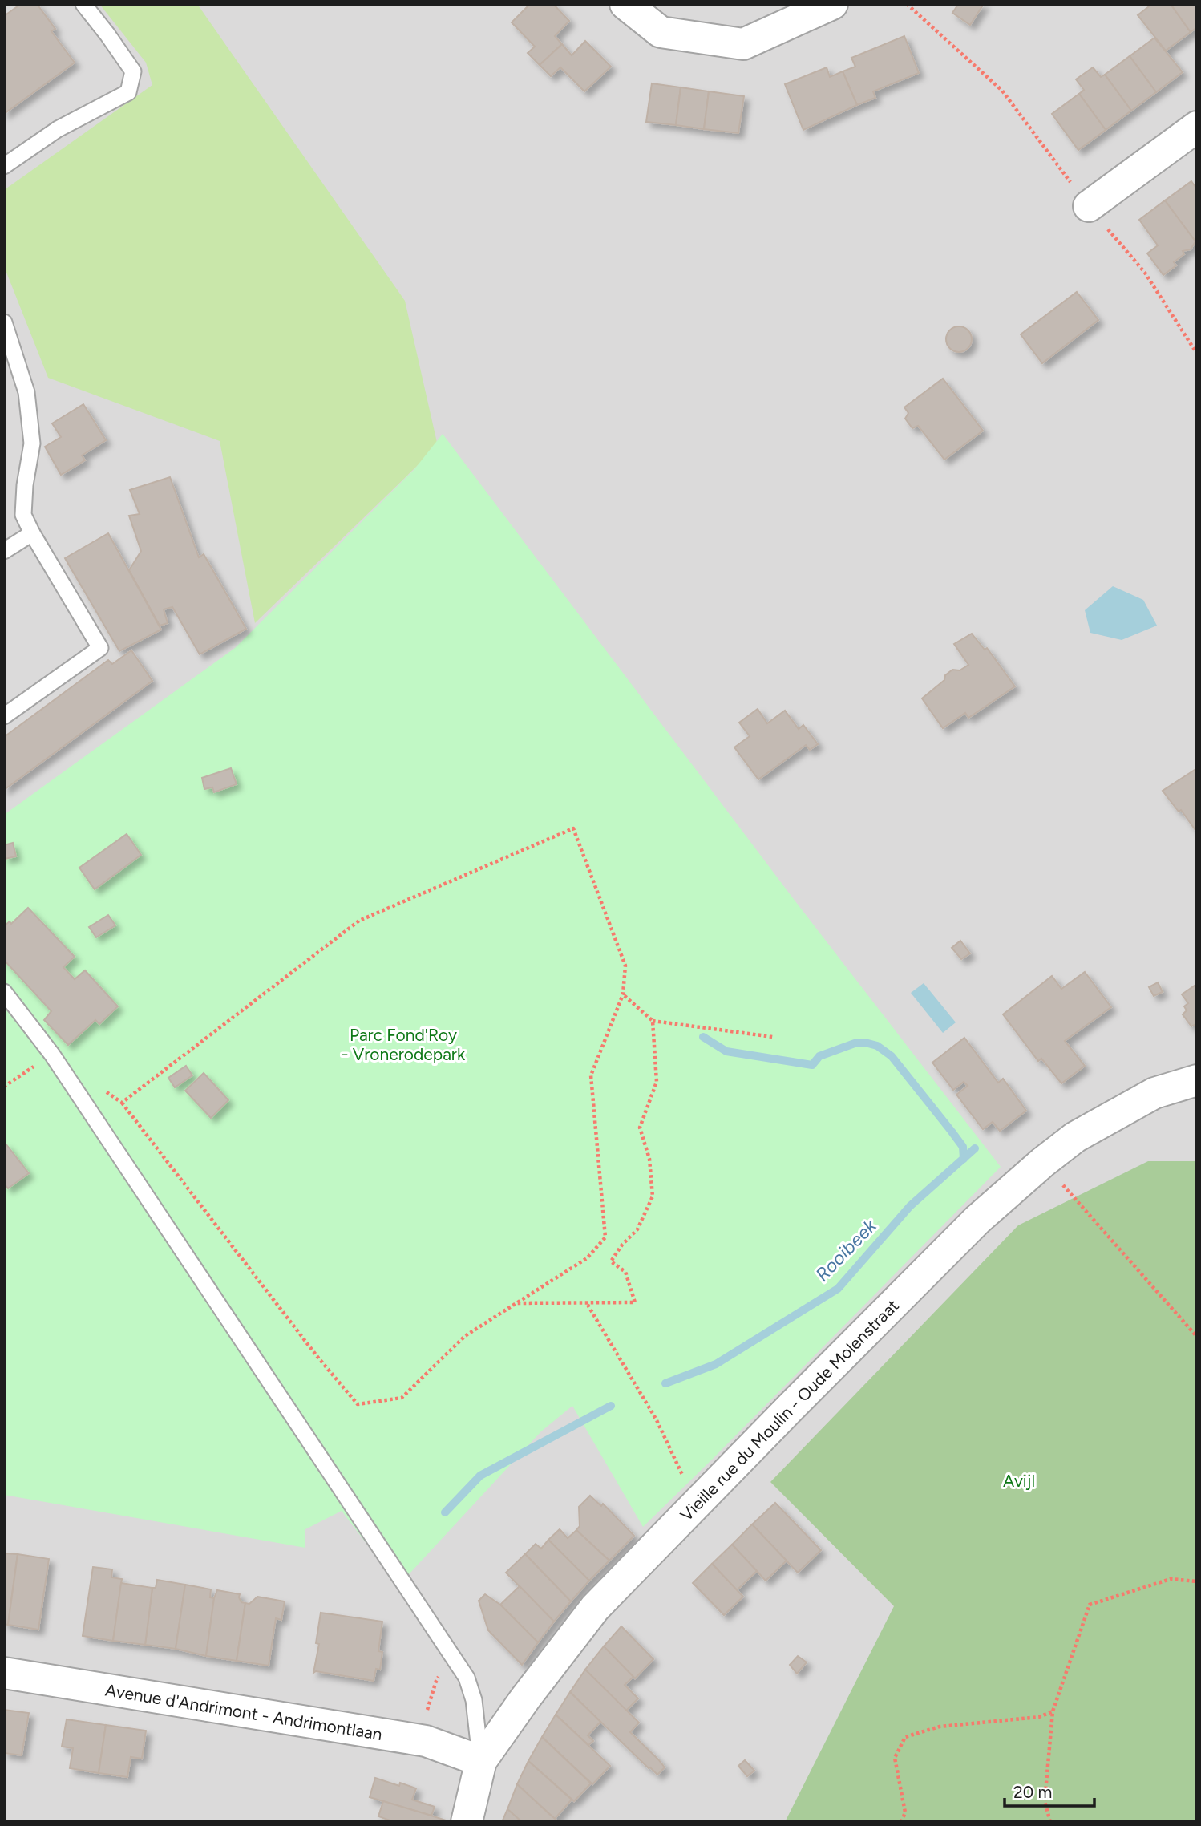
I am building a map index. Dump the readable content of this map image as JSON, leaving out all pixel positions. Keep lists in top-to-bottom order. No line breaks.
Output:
{"streets":{"street":["Vieille rue du Moulin - Oude Molenstraat","Avenue d'Andrimont - Andrimontlaan"]},"crossings":[["Vieille rue du Moulin - Oude Molenstraat","Avenue d'Andrimont - Andrimontlaan"]],"water":["Rooibeek"],"parks":["Parc Fond'Roy - Vronerodepark","Avijl"],"scale_bar":"20 m"}
